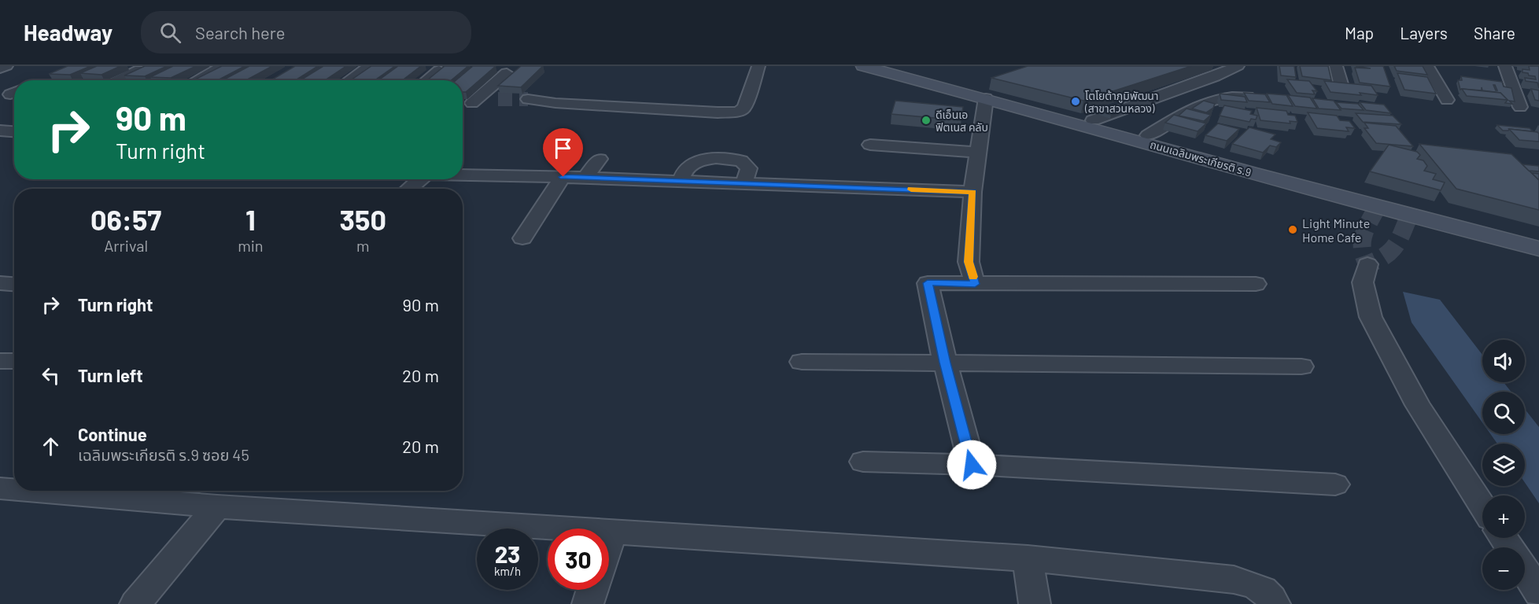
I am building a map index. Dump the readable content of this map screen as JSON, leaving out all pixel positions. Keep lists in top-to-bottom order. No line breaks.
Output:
{"streets":{"main road":["ถนนเฉลิมพระเกียรติ ร.9"]},"places":["โตโยต้าภูมิพัฒนา (สาขาสวนหลวง)","ดีเอ็นเอ ฟิตเนส คลับ","Light Minute Home Cafe"],"page":{"header":"Headway","search":"Search here","nav":["Map","Layers","Share"],"turn":["90 m","Turn right"],"eta":["06:57","Arrival","1","min","350","m"],"list":[{"name":"Turn right","value":"90 m"},{"name":"Turn left","value":"20 m"},{"name":"Continue","note":"เฉลิมพระเกียรติ ร.9 ซอย 45","value":"20 m"}],"map_buttons":["+","−"],"speed":"23 km/h","limit":"30"}}
